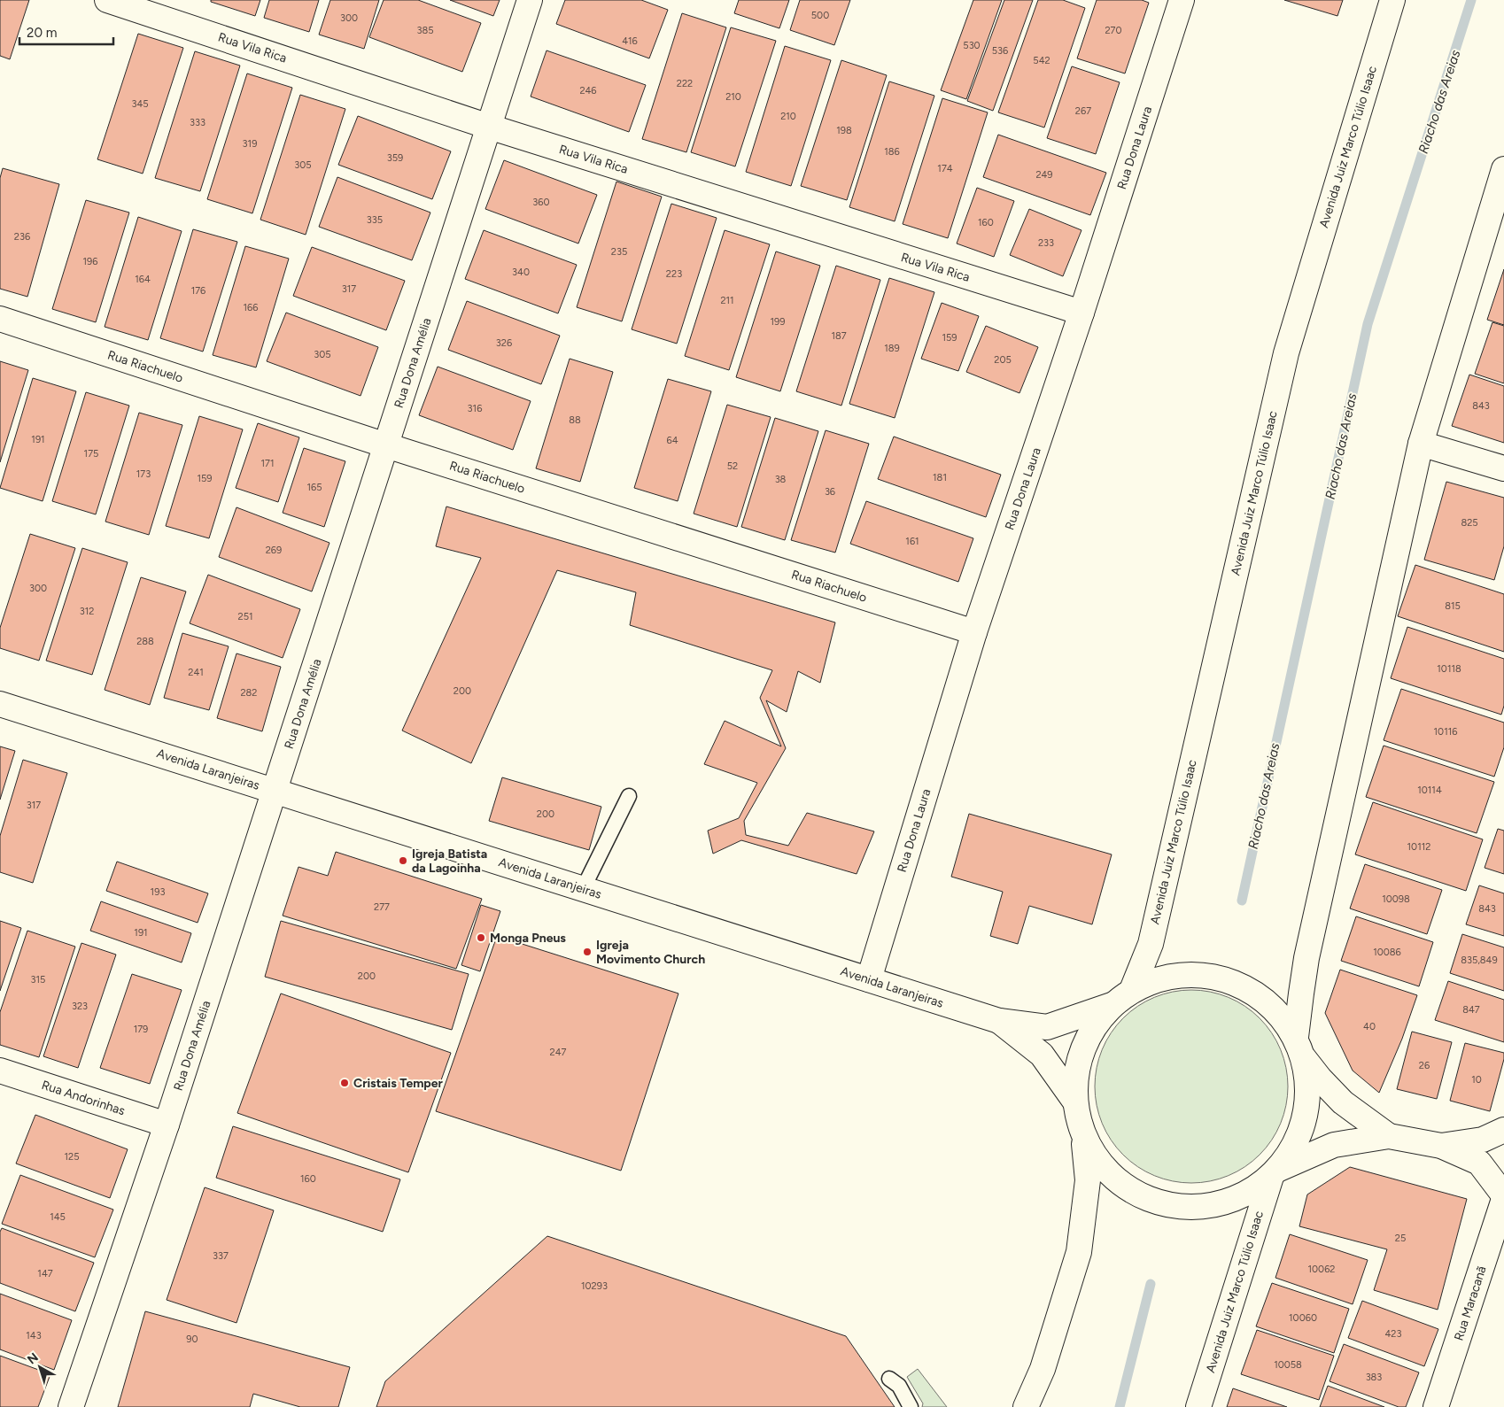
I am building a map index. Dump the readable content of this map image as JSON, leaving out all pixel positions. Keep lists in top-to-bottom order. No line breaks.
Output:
{"streets":{"street":["Rua Vila Rica","Avenida Juiz Marco Túlio Isaac","Rua Dona Laura","Rua Dona Amélia","Rua Riachuelo","Avenida Laranjeiras","Rua Andorinhas","Rua Maracanã"]},"crossings":[["Rua Vila Rica","Rua Dona Laura"],["Rua Vila Rica","Rua Dona Amélia"],["Rua Dona Laura","Rua Riachuelo"],["Rua Dona Laura","Avenida Laranjeiras"],["Rua Dona Amélia","Rua Riachuelo"],["Rua Dona Amélia","Avenida Laranjeiras"],["Rua Dona Amélia","Rua Andorinhas"]],"water":["Riacho das Areias"],"places":["Igreja Batista da Lagoinha","Monga Pneus","Igreja Movimento Church","Cristais Temper"],"house_numbers":["500","300","385","270","416","530","536","542","222","246","210","345","267","210","333","198","319","186","359","305","174","249","360","335","160","236","233","235","196","340","223","164","317","176","211","166","199","187","159","326","189","305","205","843","316","88","191","64","175","171","52","173","181","159","38","165","36","825","161","269","300","815","312","251","288","10118","241","200","282","10116","10114","317","200","10112","193","10098","277","843","191","10086","835,849","200","315","323","847","40","179","247","26","10","125","160","145","25","337","10062","147","10293","10060","423","143","90","10058","383"],"scale_bar":"20 m","north":"top left"}
